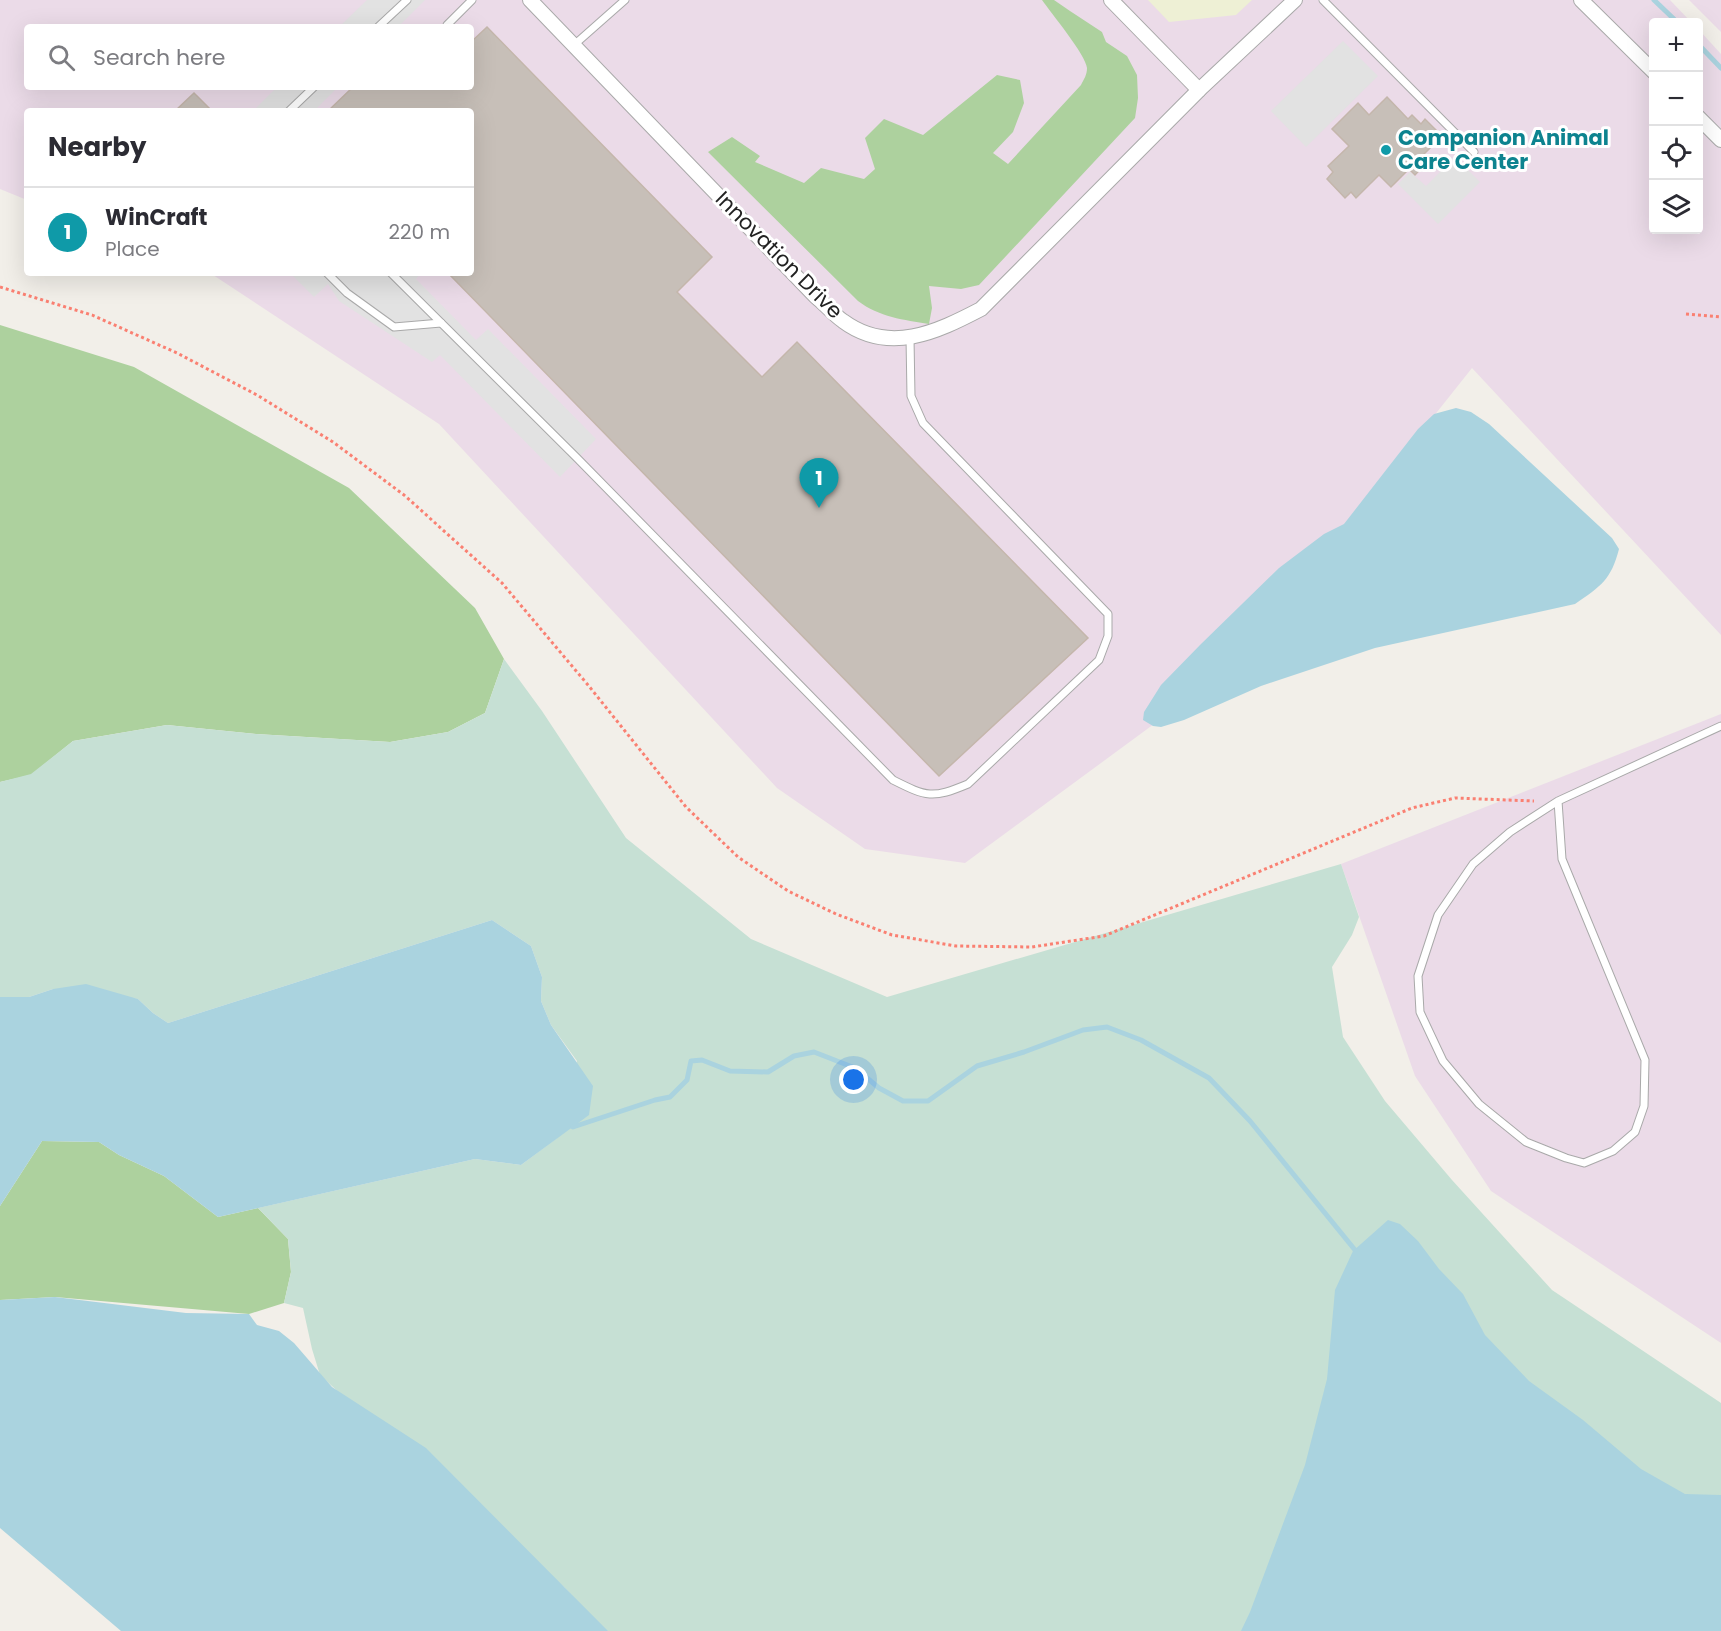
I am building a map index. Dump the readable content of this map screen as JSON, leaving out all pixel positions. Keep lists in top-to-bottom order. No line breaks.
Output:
{"streets":{"street":["Innovation Drive"]},"places":["Companion Animal Care Center"],"page":{"map_buttons":["+","−"],"search":"Search here","heading":"Nearby","list":[{"mark":"1","name":"WinCraft","note":"Place","value":"220 m"}],"pins":"1"}}
